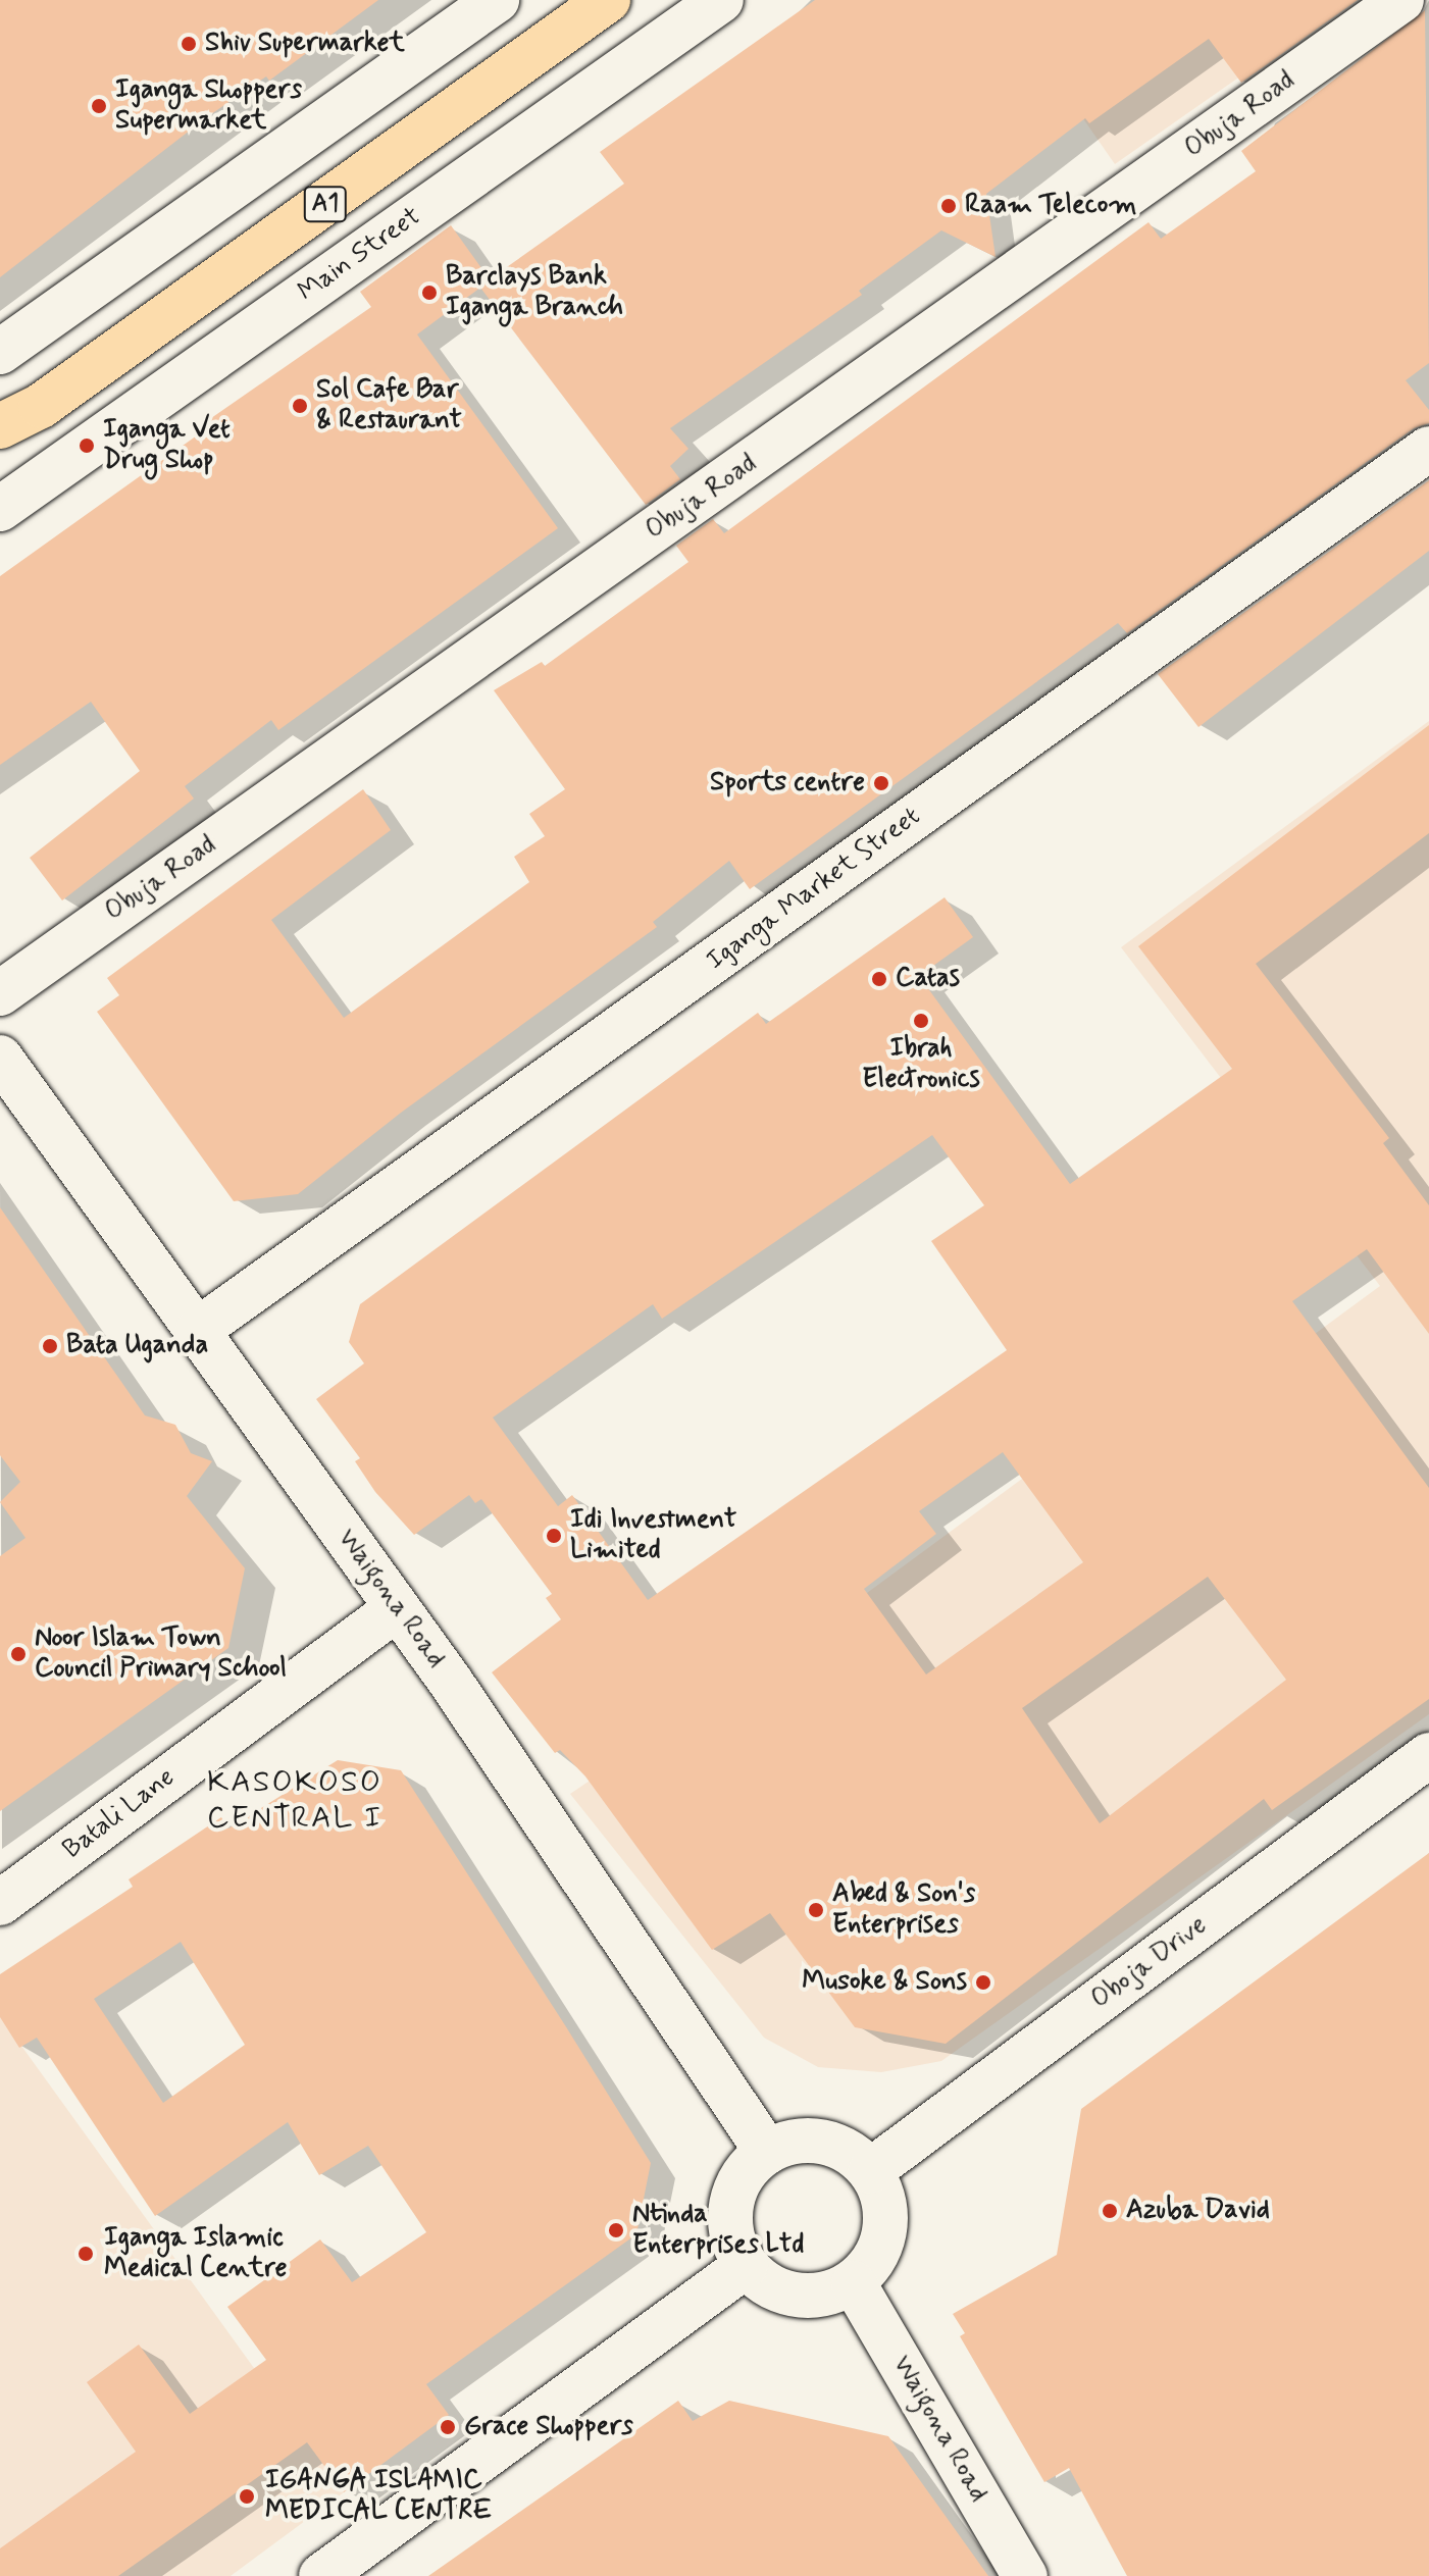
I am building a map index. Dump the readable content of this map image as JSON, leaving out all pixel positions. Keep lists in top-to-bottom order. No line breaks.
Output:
{"streets":{"main road":["A1"],"street":["Obuja Road","Main Street","Iganga Market Street","Waigona Road","Batali Lane","Oboja Drive"]},"crossings":[["Iganga Market Street","Waigona Road"],["Waigona Road","Batali Lane"],["Waigona Road","Oboja Drive"]],"districts":["KASOKOSO CENTRAL I"],"places":["Shiv Supermarket","Iganga Shoppers Supermarket","Raam Telecom","Barclays Bank Iganga Branch","Sol Cafe Bar & Restaurant","Iganga Vet Drug Shop","Sports centre","Catas","Ibrah Electronics","Bata Uganda","Idi Investment Limited","Noor Islam Town Council Primary School","Abed & Son's Enterprises","Musoke & Sons","Azuba David","Ntinda Enterprises Ltd","Iganga Islamic Medical Centre","Grace Shoppers","IGANGA ISLAMIC MEDICAL CENTRE"]}
